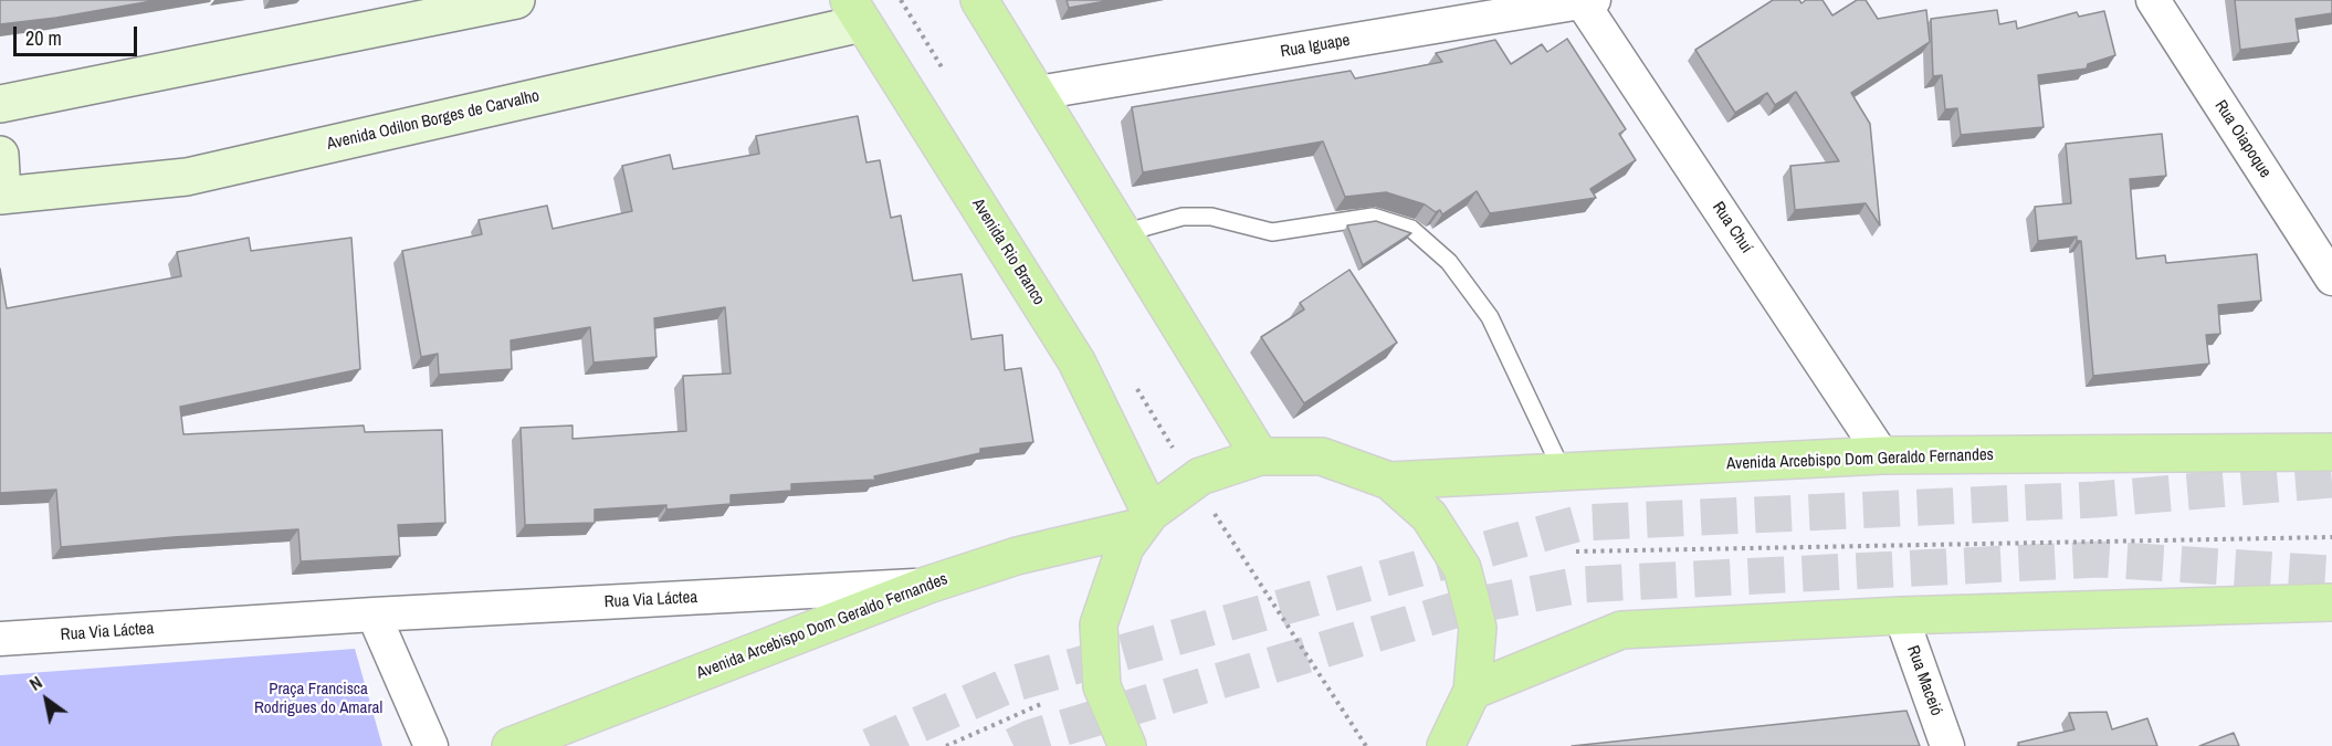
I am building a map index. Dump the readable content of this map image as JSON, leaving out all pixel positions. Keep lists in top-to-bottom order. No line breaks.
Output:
{"streets":{"main road":["Avenida Rio Branco","Avenida Arcebispo Dom Geraldo Fernandes"],"street":["Rua Iguape","Avenida Odilon Borges de Carvalho","Rua Oiapoque","Rua Chuí","Rua Via Láctea","Rua Maceió"]},"crossings":[["Rua Iguape","Rua Chuí"],["Avenida Odilon Borges de Carvalho","Avenida Rio Branco"],["Rua Chuí","Avenida Arcebispo Dom Geraldo Fernandes"],["Avenida Rio Branco","Avenida Arcebispo Dom Geraldo Fernandes"],["Avenida Arcebispo Dom Geraldo Fernandes","Rua Via Láctea"]],"parks":["Praça Francisca Rodrigues do Amaral"],"scale_bar":"20 m","north":"top left"}
